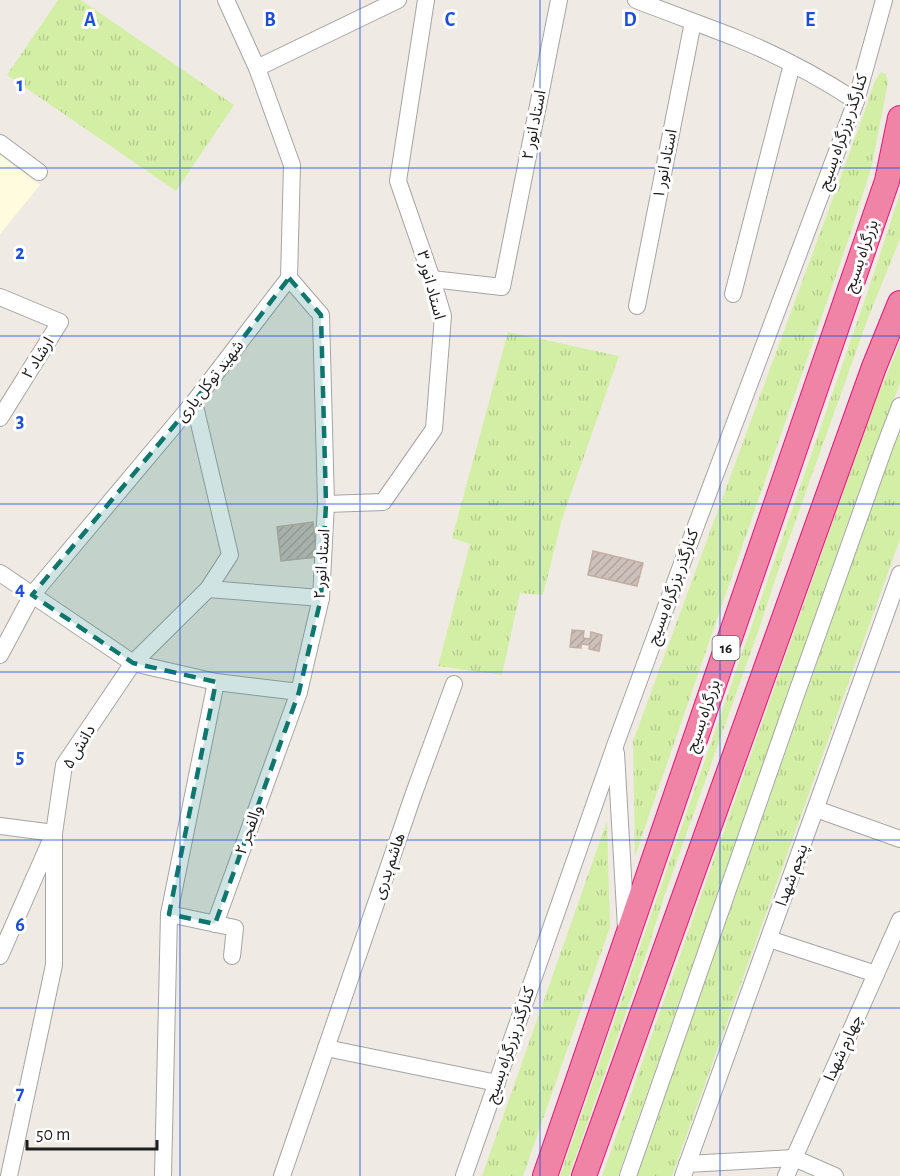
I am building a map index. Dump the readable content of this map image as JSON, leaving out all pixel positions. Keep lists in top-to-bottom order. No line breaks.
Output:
{"streets":{"highway":["بزرگراه بسیج","16"],"street":["استاد انور ۲","کنارگذر بزرگراه بسیج","استاد انور ۱","استاد انور ۳","ارشاد ۲","شهید توکل یاری","دانش ۵","والفجر ۲","هاشم بدری","پنجم شهدا","چهارم شهدا"]},"crossings":[["استاد انور ۲","استاد انور ۳"],["استاد انور ۲","شهید توکل یاری"],["استاد انور ۲","والفجر ۲"],["شهید توکل یاری","دانش ۵"]],"scale_bar":"50 m","grid":{"columns":["A","B","C","D","E"],"rows":["1","2","3","4","5","6","7"]}}
